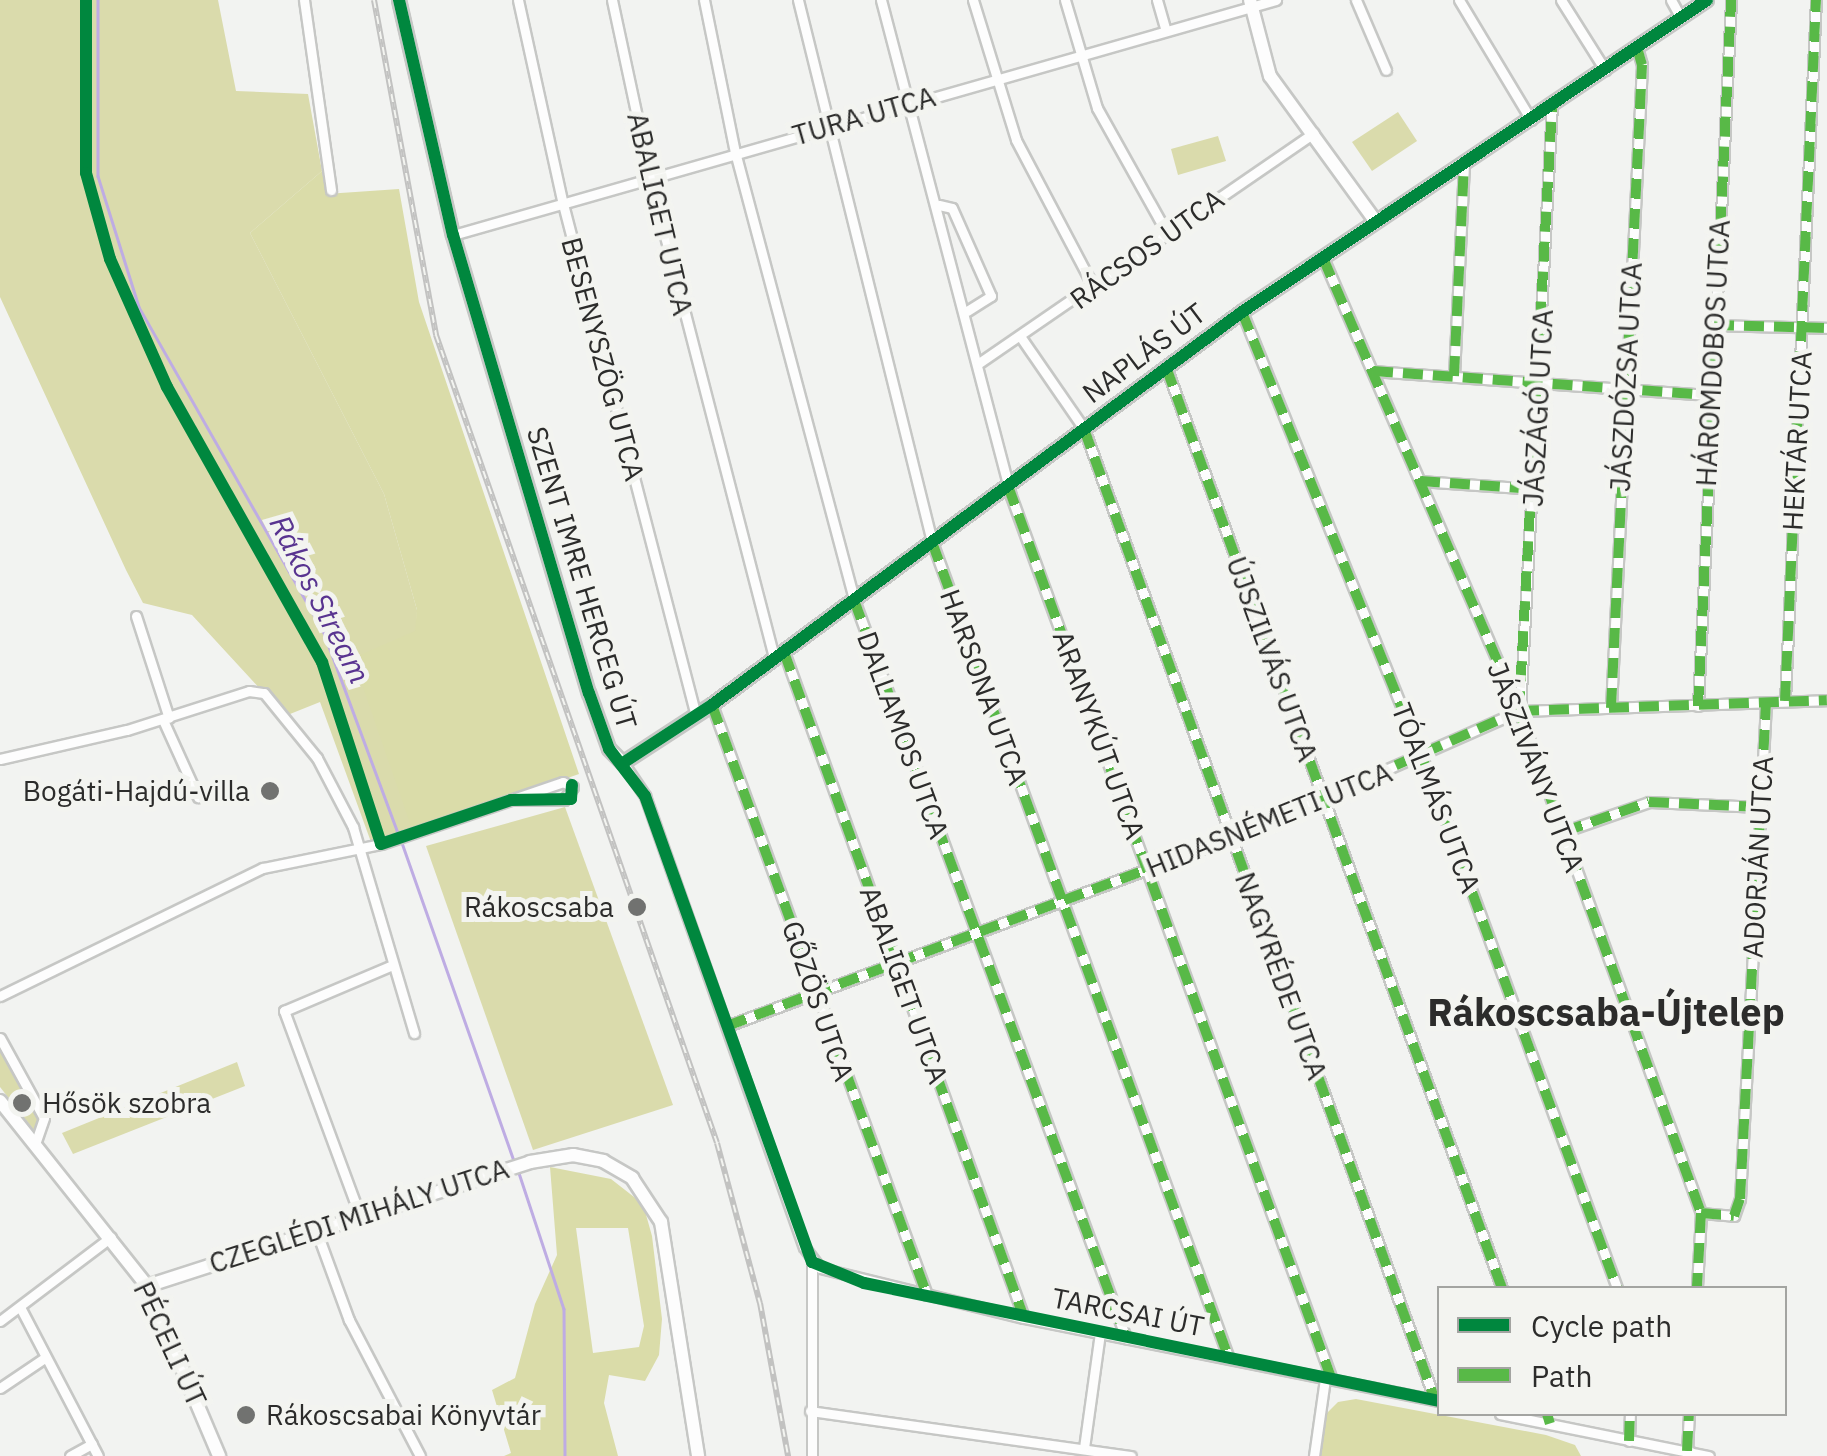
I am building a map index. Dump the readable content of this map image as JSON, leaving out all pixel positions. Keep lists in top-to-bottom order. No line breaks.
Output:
{"streets":{"street":["TURA UTCA","ABALIGET UTCA","RÁCSOS UTCA","NAPLÁS ÚT","HÁROMDOBOS UTCA","BESENYSZÖG UTCA","JÁSZDÓZSA UTCA","JÁSZÁGÓ UTCA","HEKTÁR UTCA","SZENT IMRE HERCEG ÚT","ÚJSZILVÁS UTCA","HARSONA UTCA","DALLAMOS UTCA","ARANYKÚT UTCA","JÁSZIVÁNY UTCA","TÓALMÁS UTCA","HIDASNÉMETI UTCA","ADORJÁN UTCA","NAGYRÉDE UTCA","GŐZÖS UTCA","CZEGLÉDI MIHÁLY UTCA","TARCSAI ÚT","PÉCELI ÚT"]},"crossings":[["TURA UTCA","ABALIGET UTCA"],["TURA UTCA","BESENYSZÖG UTCA"],["TURA UTCA","SZENT IMRE HERCEG ÚT"],["TURA UTCA","HARSONA UTCA"],["TURA UTCA","DALLAMOS UTCA"],["TURA UTCA","ARANYKÚT UTCA"],["ABALIGET UTCA","NAPLÁS ÚT"],["ABALIGET UTCA","HIDASNÉMETI UTCA"],["ABALIGET UTCA","TARCSAI ÚT"],["RÁCSOS UTCA","ARANYKÚT UTCA"],["RÁCSOS UTCA","NAGYRÉDE UTCA"],["NAPLÁS ÚT","BESENYSZÖG UTCA"],["NAPLÁS ÚT","JÁSZDÓZSA UTCA"],["NAPLÁS ÚT","JÁSZÁGÓ UTCA"],["NAPLÁS ÚT","SZENT IMRE HERCEG ÚT"],["NAPLÁS ÚT","ÚJSZILVÁS UTCA"],["NAPLÁS ÚT","HARSONA UTCA"],["NAPLÁS ÚT","DALLAMOS UTCA"],["NAPLÁS ÚT","ARANYKÚT UTCA"],["NAPLÁS ÚT","JÁSZIVÁNY UTCA"],["NAPLÁS ÚT","TÓALMÁS UTCA"],["NAPLÁS ÚT","NAGYRÉDE UTCA"],["NAPLÁS ÚT","GŐZÖS UTCA"],["HÁROMDOBOS UTCA","HIDASNÉMETI UTCA"],["JÁSZDÓZSA UTCA","HIDASNÉMETI UTCA"],["JÁSZÁGÓ UTCA","JÁSZIVÁNY UTCA"],["JÁSZÁGÓ UTCA","HIDASNÉMETI UTCA"],["HEKTÁR UTCA","HIDASNÉMETI UTCA"],["SZENT IMRE HERCEG ÚT","HIDASNÉMETI UTCA"],["SZENT IMRE HERCEG ÚT","TARCSAI ÚT"],["ÚJSZILVÁS UTCA","HIDASNÉMETI UTCA"],["HARSONA UTCA","HIDASNÉMETI UTCA"],["HARSONA UTCA","TARCSAI ÚT"],["DALLAMOS UTCA","HIDASNÉMETI UTCA"],["DALLAMOS UTCA","TARCSAI ÚT"],["ARANYKÚT UTCA","HIDASNÉMETI UTCA"],["ARANYKÚT UTCA","TARCSAI ÚT"],["JÁSZIVÁNY UTCA","HIDASNÉMETI UTCA"],["JÁSZIVÁNY UTCA","ADORJÁN UTCA"],["TÓALMÁS UTCA","HIDASNÉMETI UTCA"],["HIDASNÉMETI UTCA","ADORJÁN UTCA"],["HIDASNÉMETI UTCA","NAGYRÉDE UTCA"],["HIDASNÉMETI UTCA","GŐZÖS UTCA"],["GŐZÖS UTCA","TARCSAI ÚT"],["CZEGLÉDI MIHÁLY UTCA","PÉCELI ÚT"]],"districts":["Rákoscsaba-Újtelep"],"water":["Rákos Stream"],"places":["Bogáti-Hajdú-villa","Rákoscsaba","Hősök szobra","Rákoscsabai Könyvtár"],"legend":["Cycle path","Path"]}
